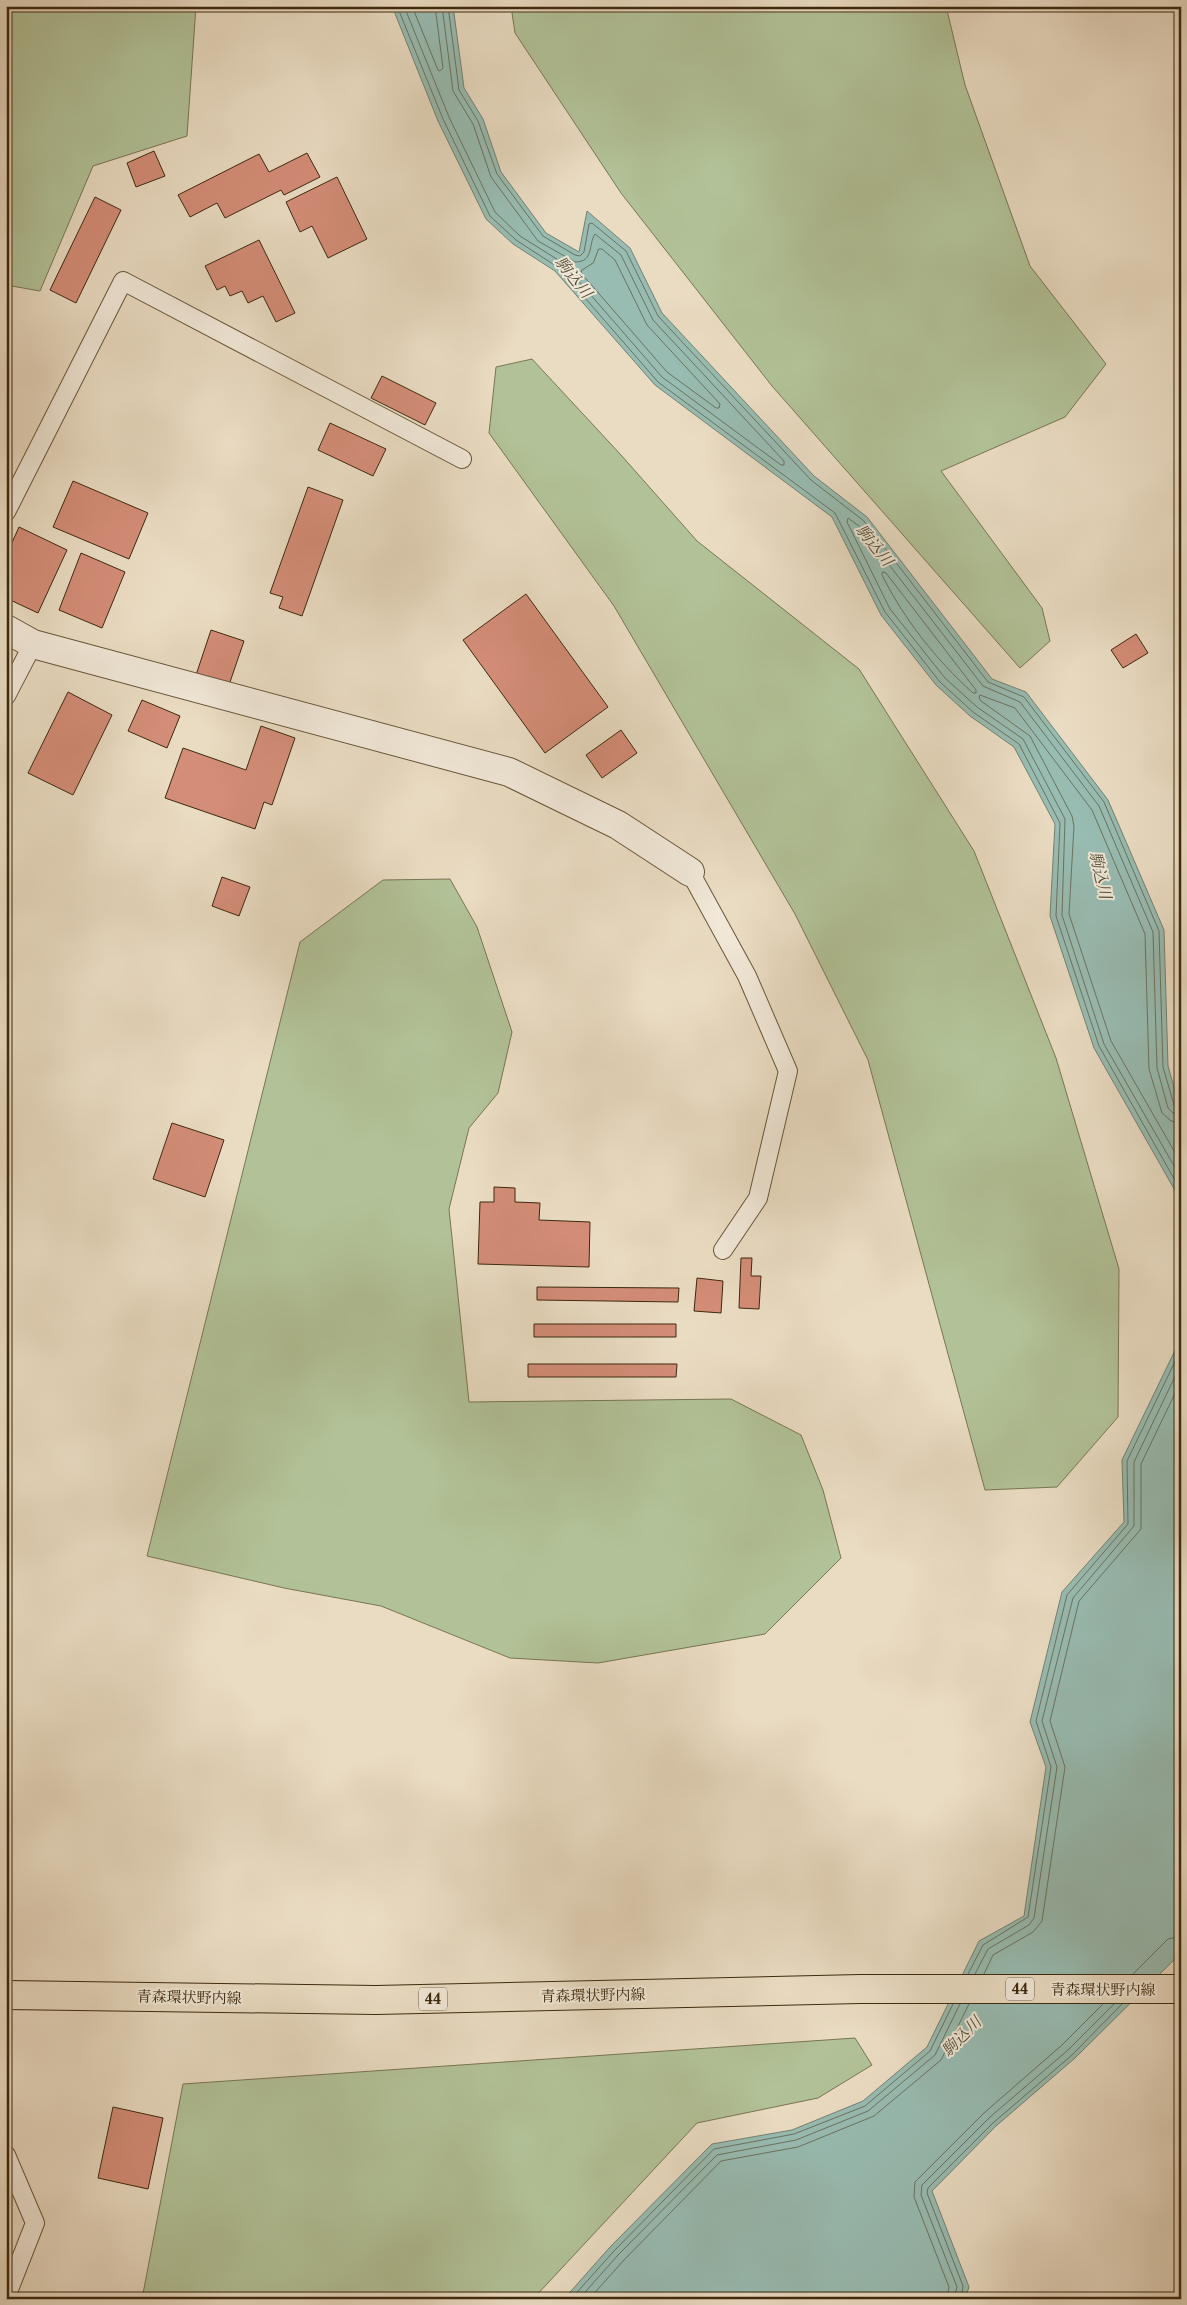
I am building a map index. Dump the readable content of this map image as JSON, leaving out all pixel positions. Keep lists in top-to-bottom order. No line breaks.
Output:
{"streets":{"main road":["44","青森環状野内線"]},"water":["駒込川"]}
